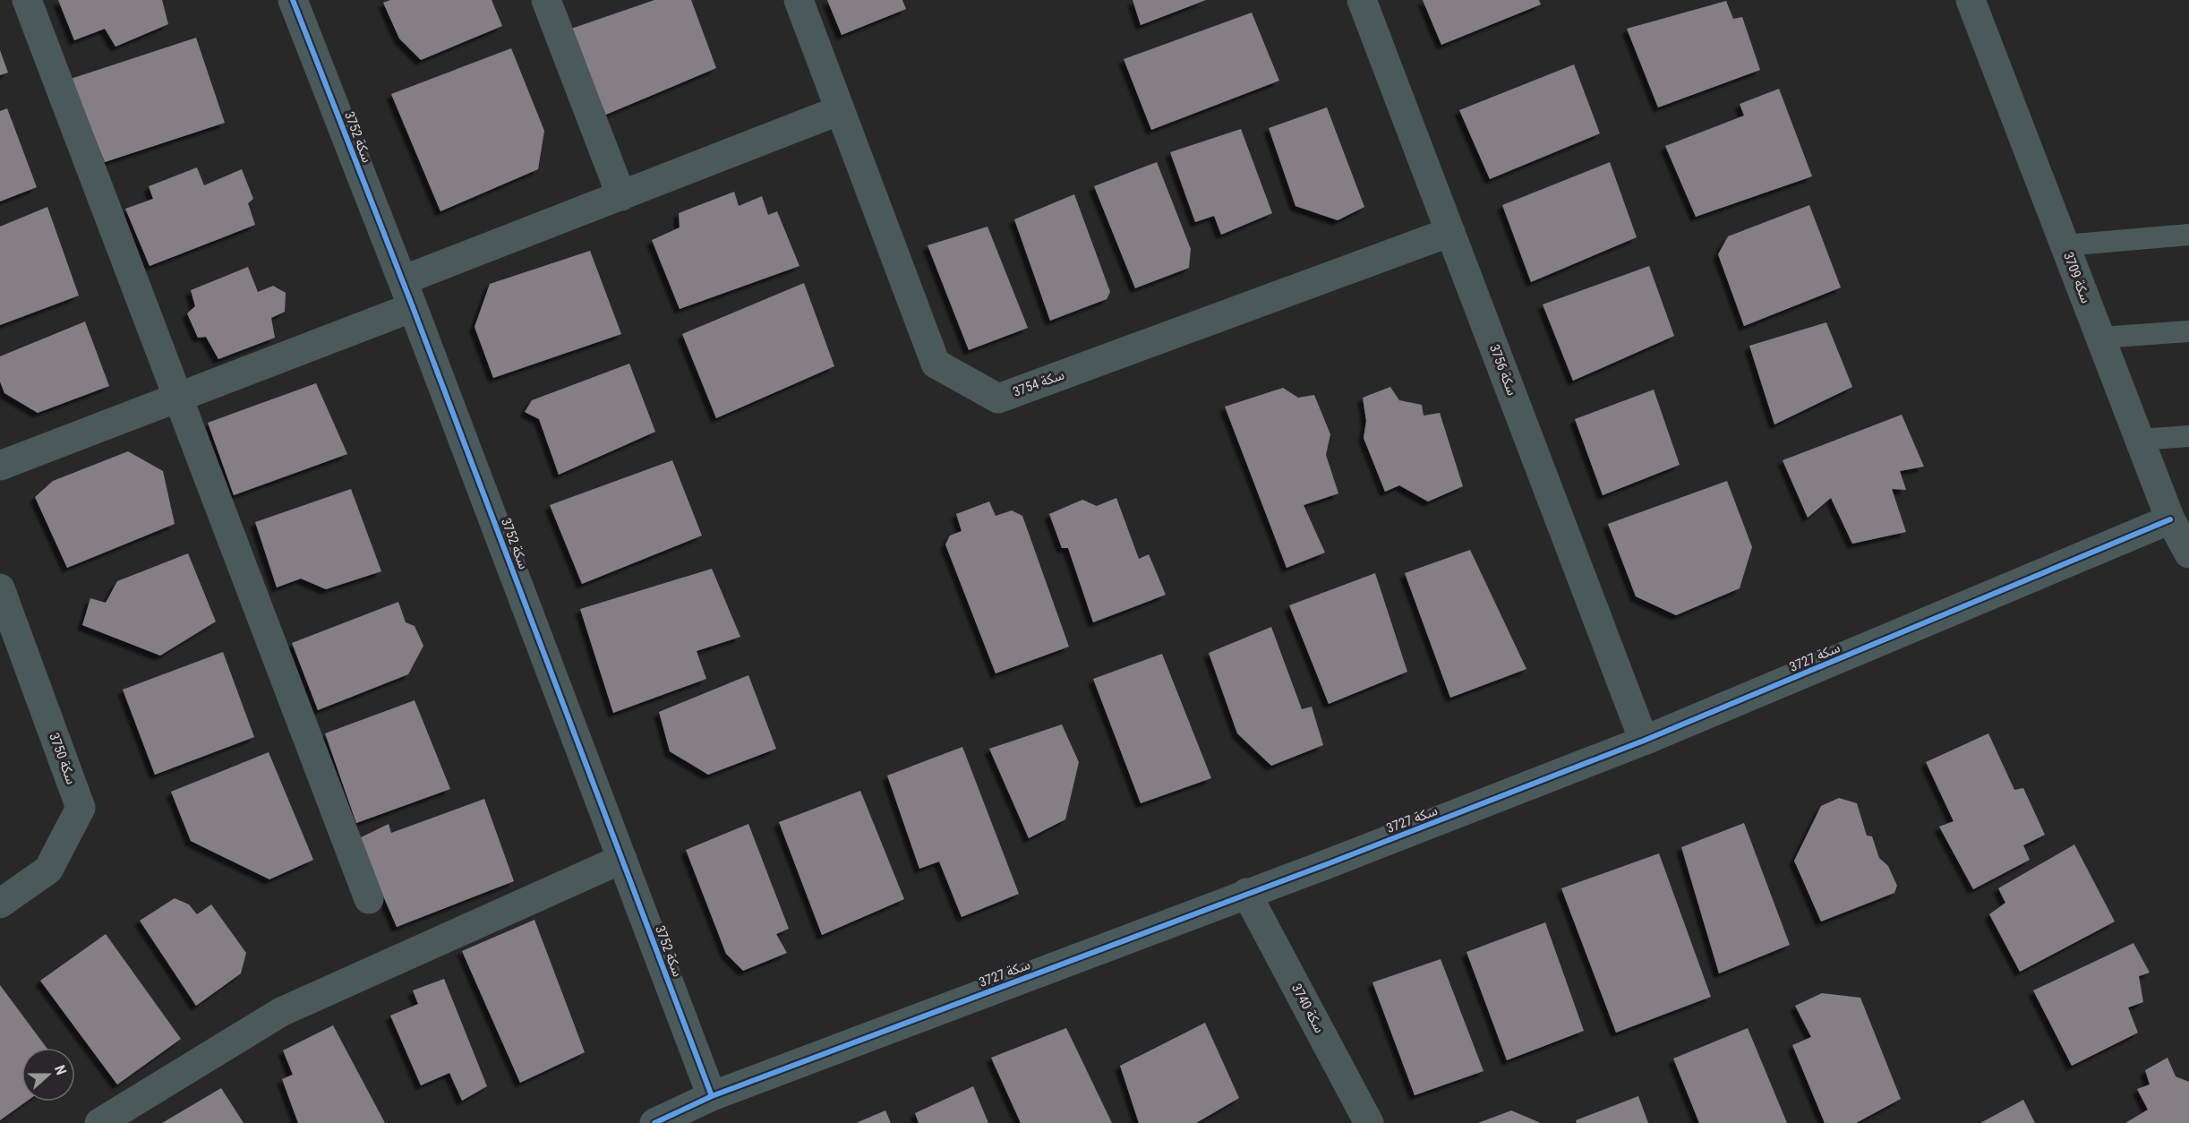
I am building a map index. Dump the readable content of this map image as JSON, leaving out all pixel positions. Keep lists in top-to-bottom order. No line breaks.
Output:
{"streets":{"street":["سكة 3752","سكة 3709","سكة 3756","سكة 3754","سكة 3727","سكة 3750","سكة 3740"]},"crossings":[["سكة 3752","سكة 3727"],["سكة 3709","سكة 3727"],["سكة 3756","سكة 3754"],["سكة 3756","سكة 3727"],["سكة 3727","سكة 3740"]],"north":"right"}
